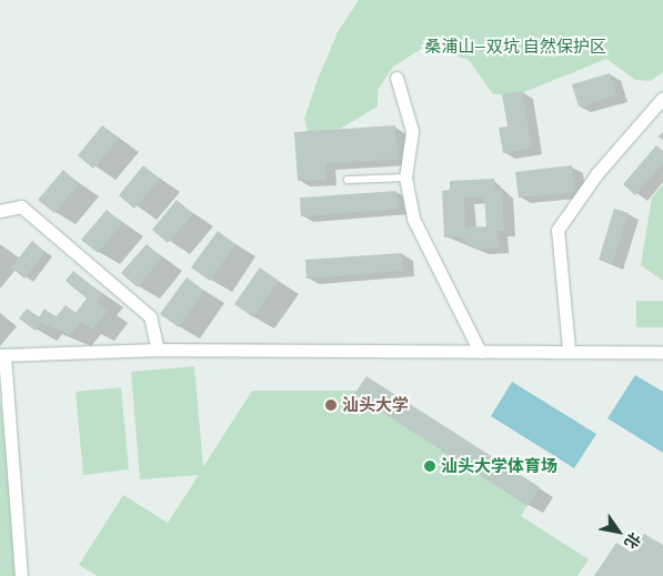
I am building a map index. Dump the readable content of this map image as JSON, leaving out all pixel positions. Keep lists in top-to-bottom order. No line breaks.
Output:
{"parks":["桑浦山—双坑 自然保护区"],"places":["汕头大学","汕头大学体育场"],"north":"bottom right"}
